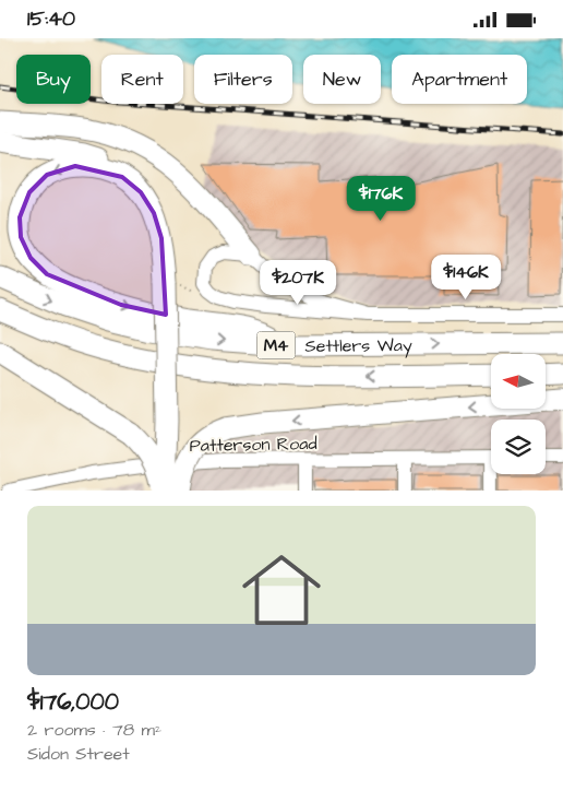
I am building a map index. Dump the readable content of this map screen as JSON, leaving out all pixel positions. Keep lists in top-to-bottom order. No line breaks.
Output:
{"streets":{"highway":["M4","Settlers Way"],"street":["Patterson Road"]},"north":"left","page":{"status":"15:40","chip":["Buy","Rent","Filters","New","Apartment"],"price":["$176K","$146K","$207K"],"list":[{"name":"$176,000","note":"2 rooms · 78 m² · Sidon Street"}]}}
